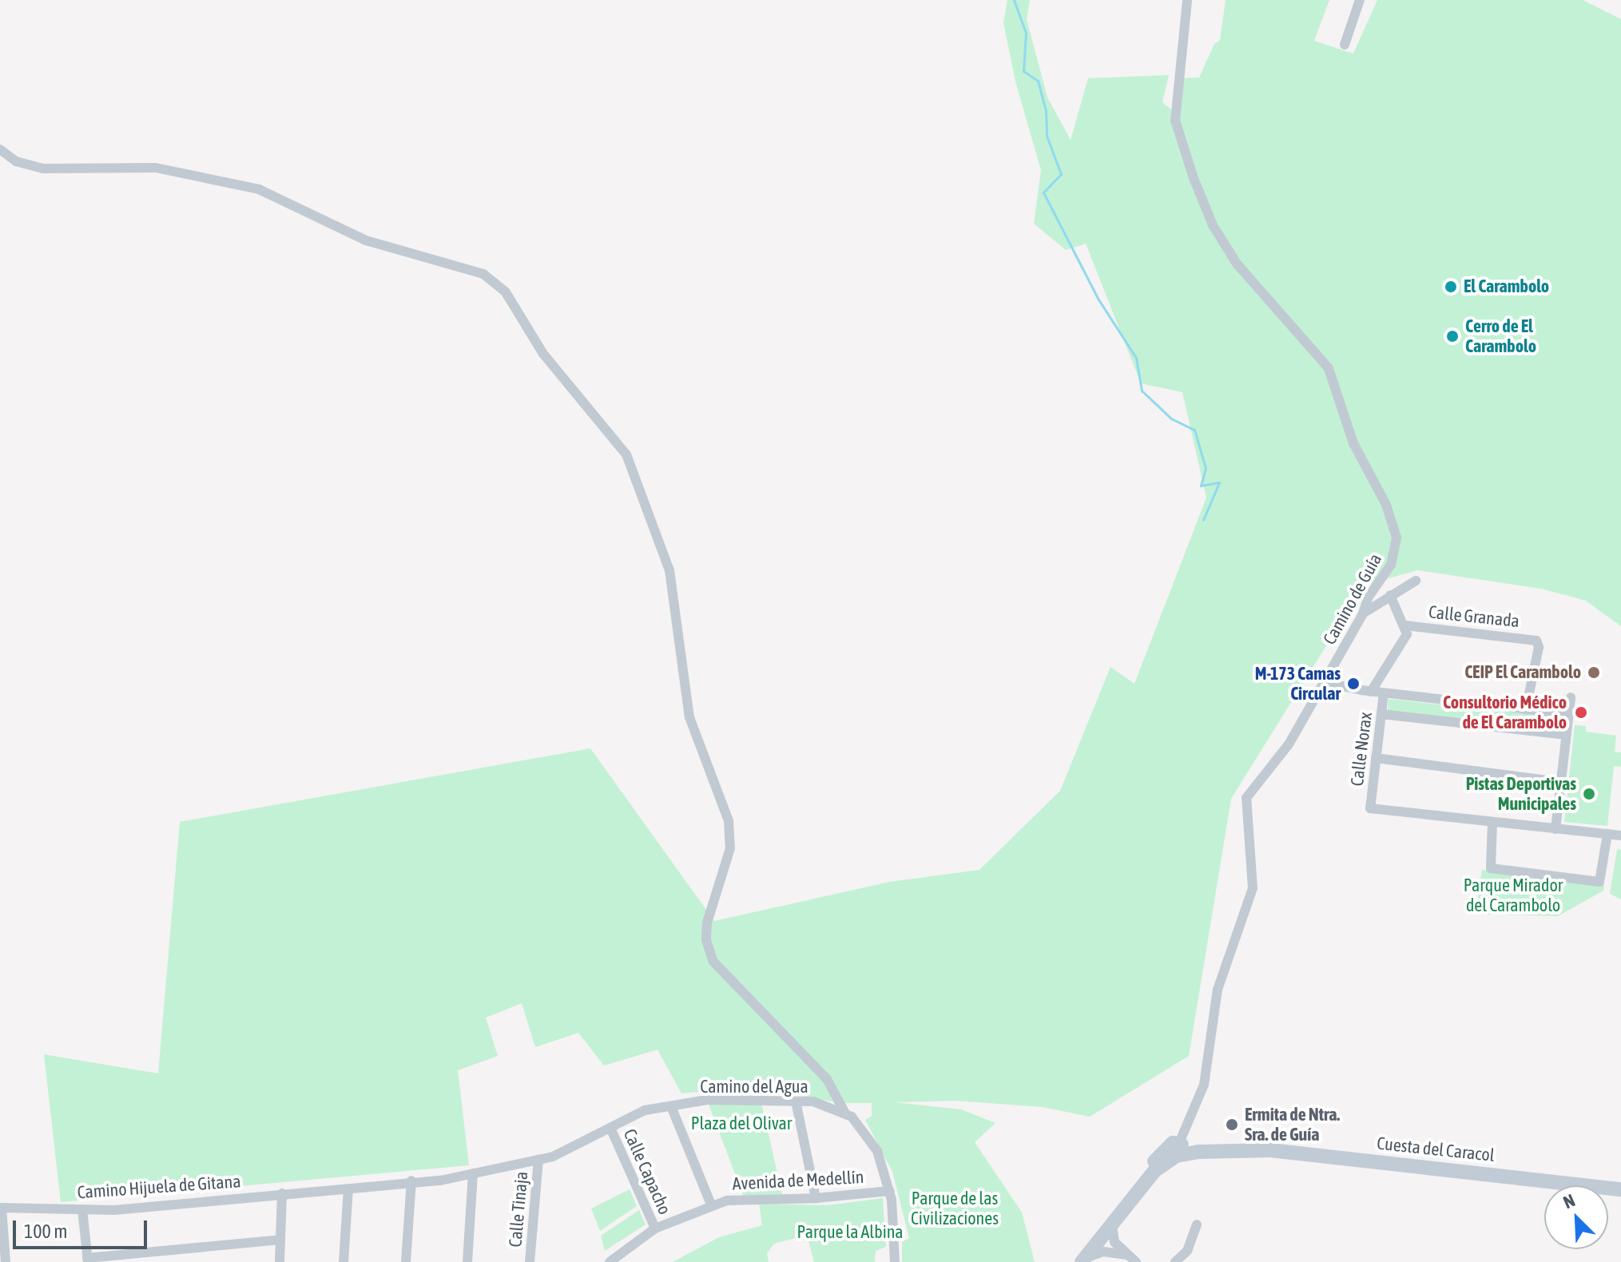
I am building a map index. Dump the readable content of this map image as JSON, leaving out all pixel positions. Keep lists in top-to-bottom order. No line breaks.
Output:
{"streets":{"main road":["Cuesta del Caracol"],"street":["Camino de Guía","Calle Granada","Calle Norax","Camino del Agua","Calle Capacho","Avenida de Medellín","Camino Hijuela de Gitana","Calle Tinaja"]},"crossings":[["Camino de Guía","Cuesta del Caracol"],["Camino del Agua","Calle Capacho"],["Camino del Agua","Camino Hijuela de Gitana"],["Camino del Agua","Calle Tinaja"],["Calle Capacho","Avenida de Medellín"]],"parks":["Parque Mirador del Carambolo","Plaza del Olivar","Parque de las Civilizaciones","Parque la Albina"],"places":["El Carambolo","Cerro de El Carambolo","CEIP El Carambolo","M-173 Camas Circular","Consultorio Médico de El Carambolo","Pistas Deportivas Municipales","Ermita de Ntra. Sra. de Guía"],"scale_bar":"100 m","north":"top left"}
